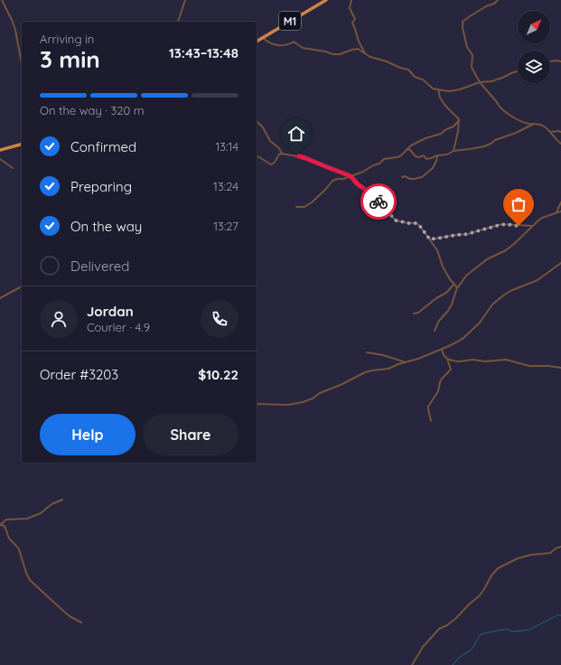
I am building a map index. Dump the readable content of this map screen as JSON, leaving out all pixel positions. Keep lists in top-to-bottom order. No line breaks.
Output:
{"streets":{"highway":["M1"]},"north":"top right","page":{"heading":["3 min","Arriving in","13:43–13:48"],"panel":["Jordan","Courier · 4.9","Order #3203","$10.22"],"bar":"On the way · 320 m","list":[["Confirmed","13:14"],["Preparing","13:24"],["On the way","13:27"],"Delivered"],"buttons":["Help","Share"]}}
